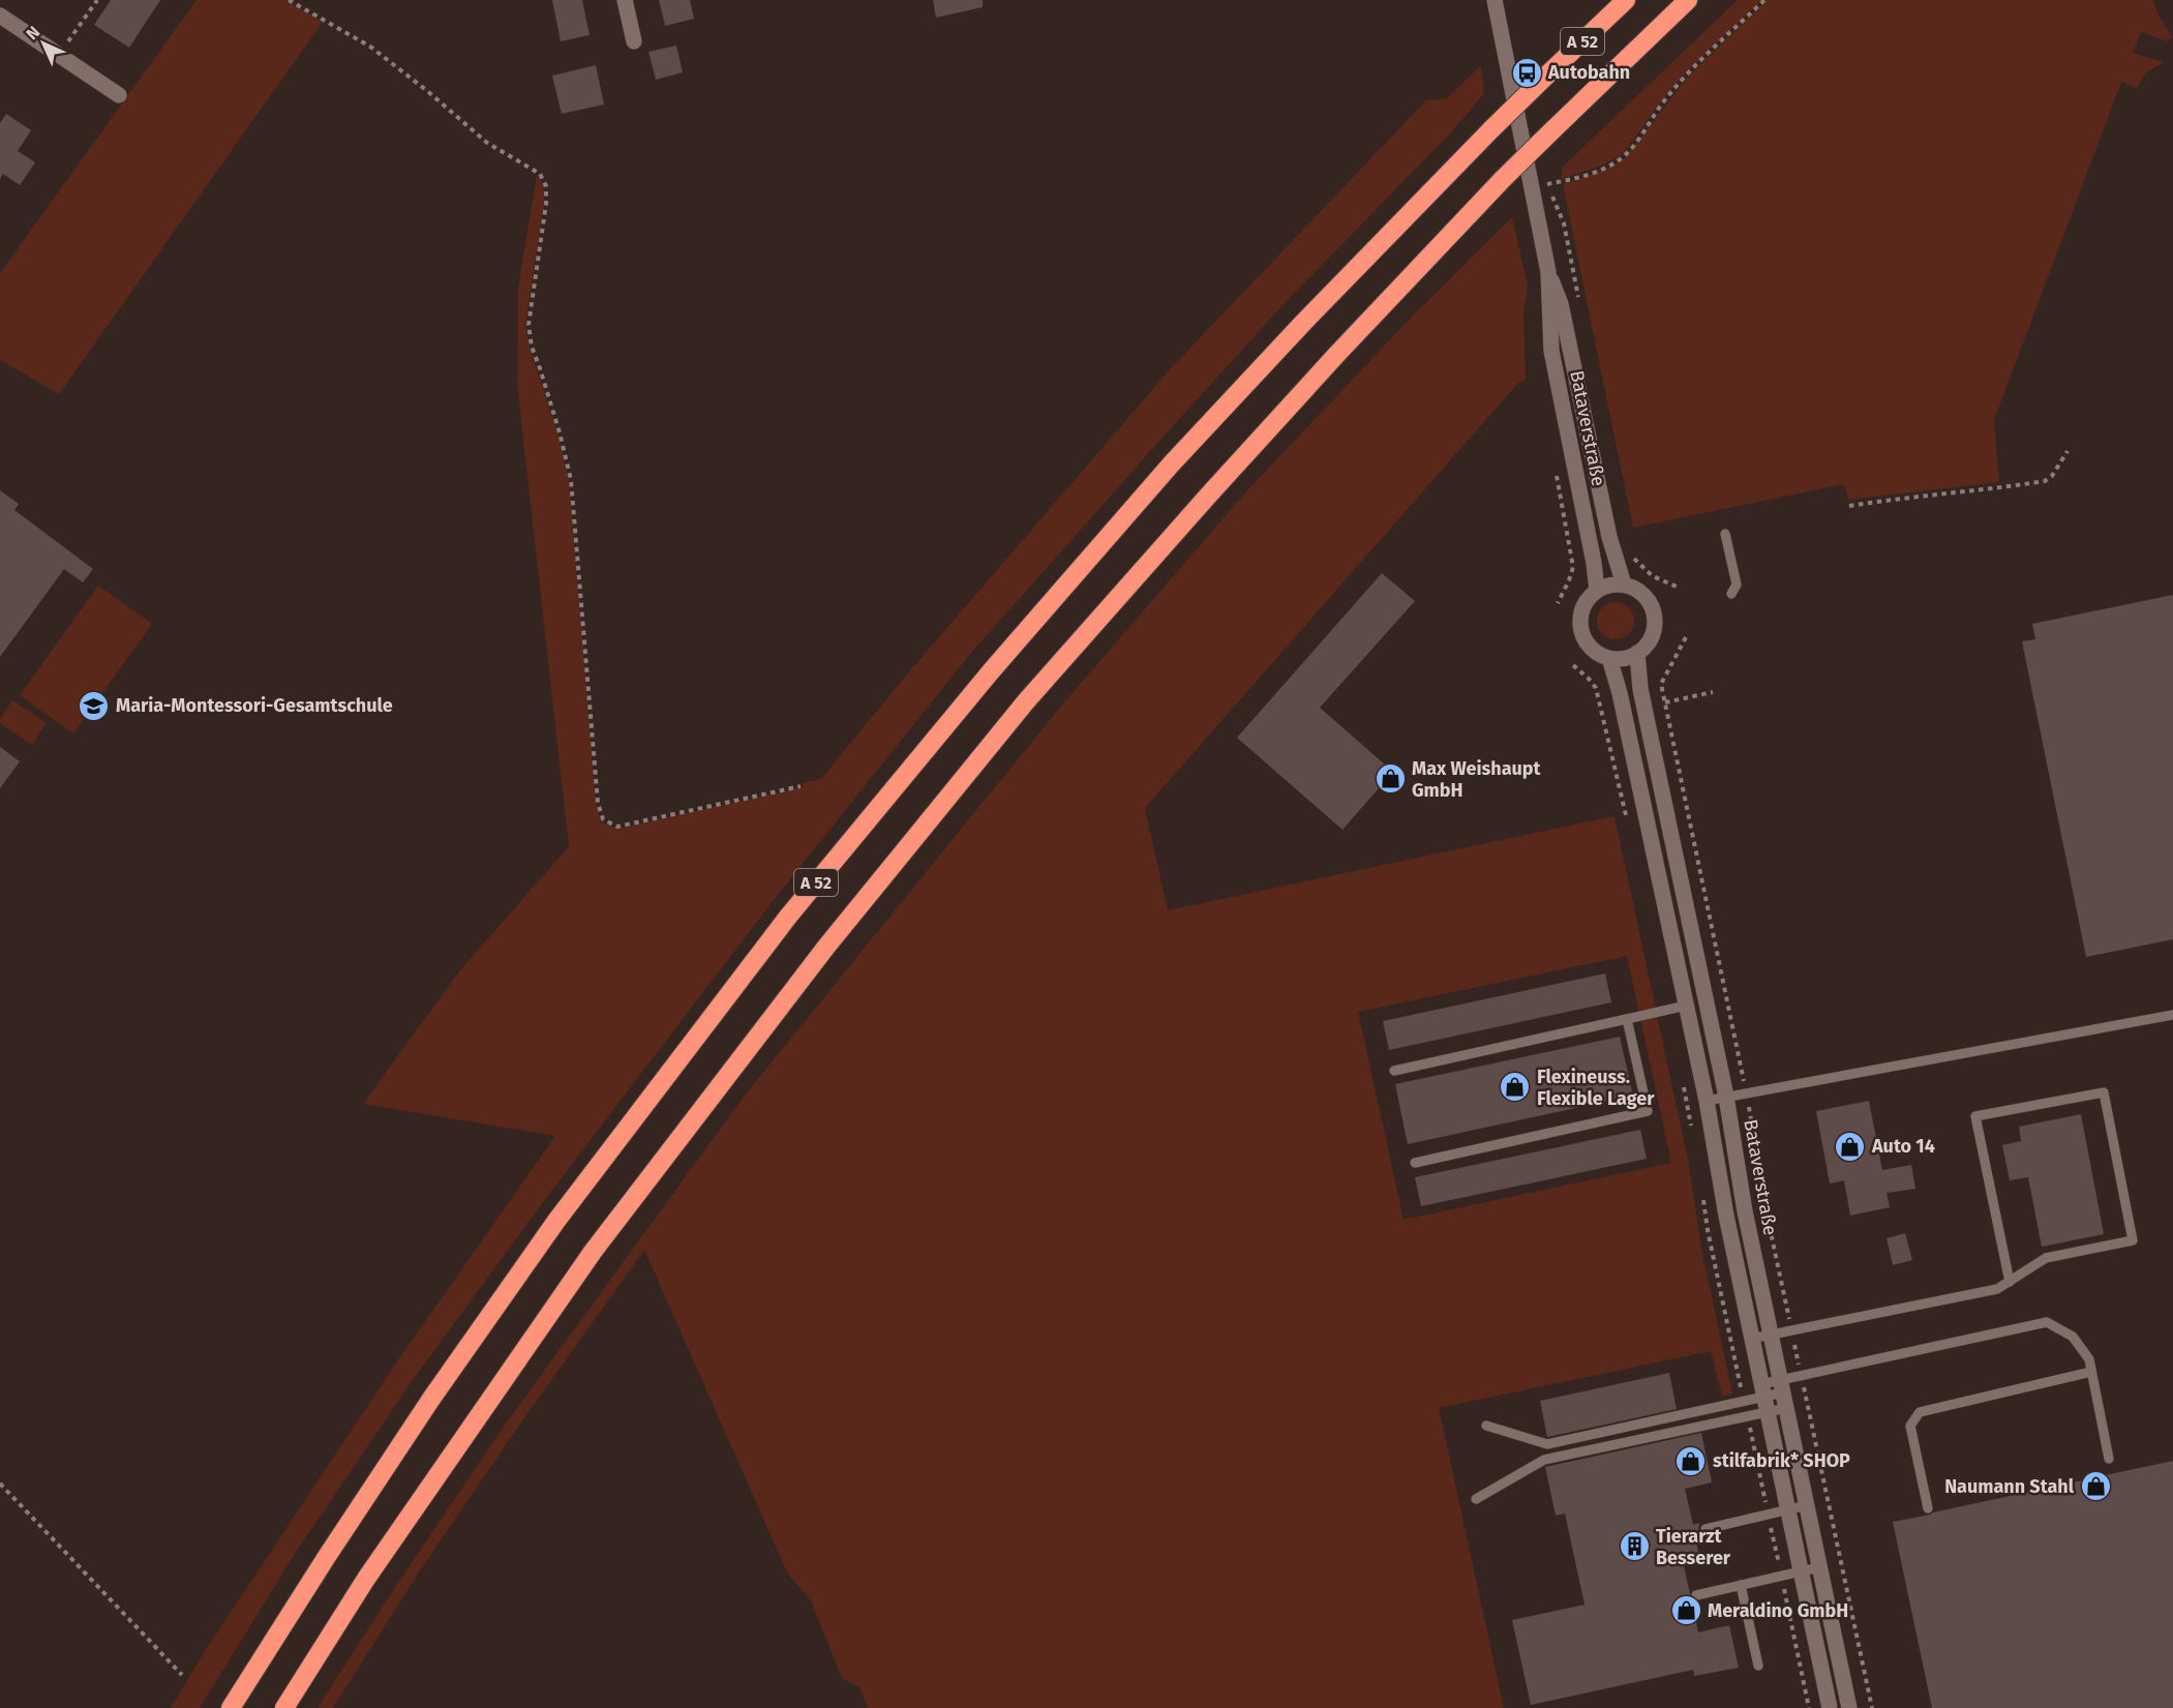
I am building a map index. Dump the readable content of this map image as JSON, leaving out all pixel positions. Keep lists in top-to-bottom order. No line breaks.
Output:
{"streets":{"highway":["A 52"],"street":["Bataverstraße"]},"places":{"bus stop":["Autobahn"],"school or university":["Maria-Montessori-Gesamtschule"],"shop":["Max Weishaupt GmbH","Flexineuss. Flexible Lager","Auto 14","stilfabrik* SHOP","Naumann Stahl","Meraldino GmbH"],"building":["Tierarzt Besserer"]},"north":"top left"}
